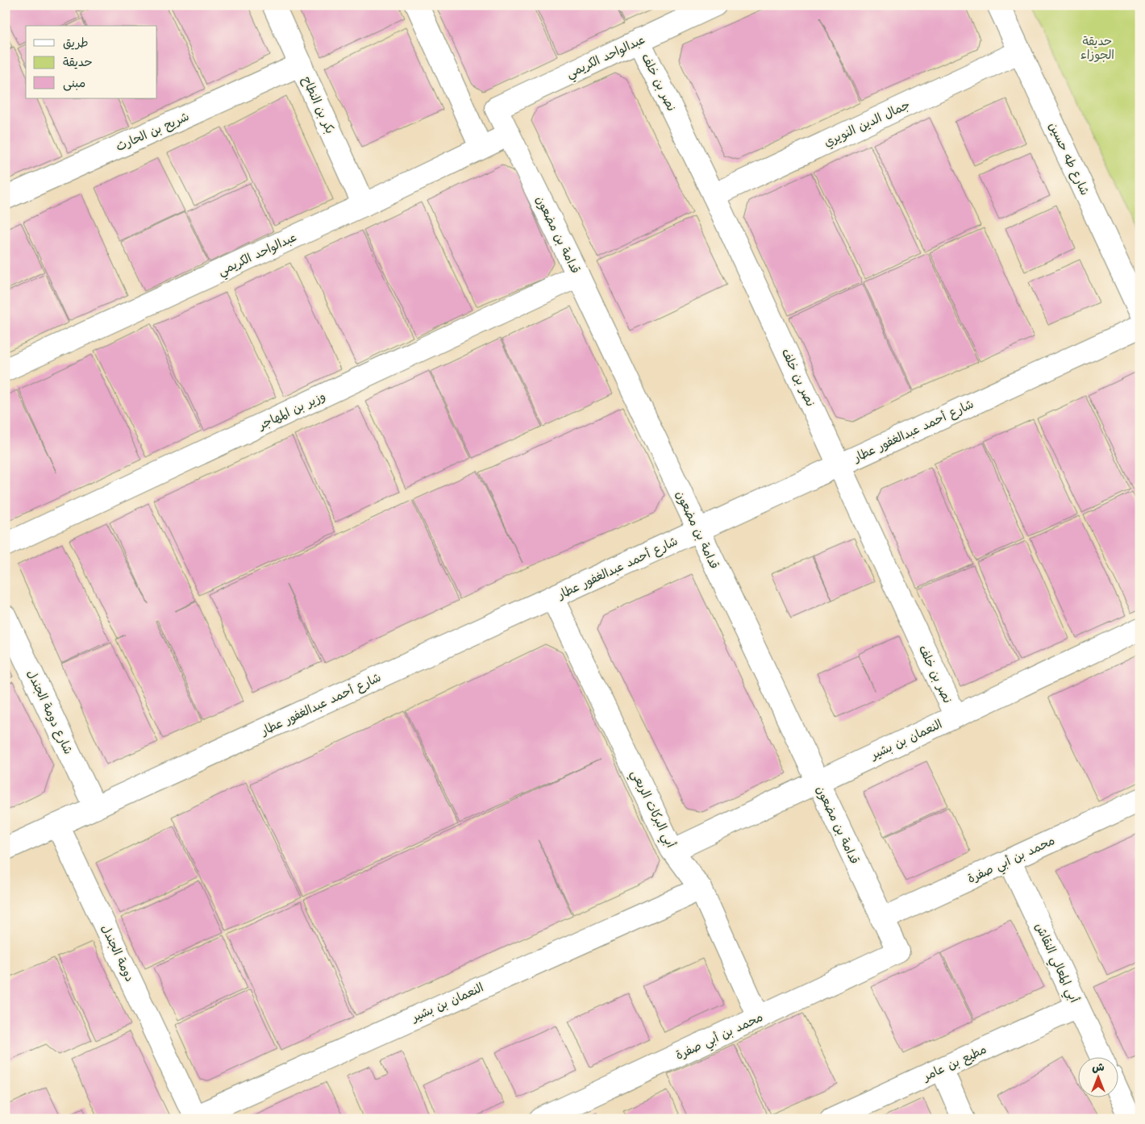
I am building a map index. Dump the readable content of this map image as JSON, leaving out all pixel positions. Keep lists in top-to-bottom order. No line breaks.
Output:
{"streets":{"street":["عبدالواحد الكريمي","نصر بن خلف","بكر بن النطاح","جمال الدين النويري","شريح بن الحارث","شارع طه حسين","قدامة بن مضعون","وزير بن المهاجر","شارع أحمد عبدالغفور عطار","شارع دومة الجندل","النعمان بن بشير","أبي البركات الربعي","محمد بن أبي صفرة","دومة الجندل","أبي المعالي النقاش","مطيع بن عامر"]},"crossings":[["عبدالواحد الكريمي","نصر بن خلف"],["عبدالواحد الكريمي","بكر بن النطاح"],["عبدالواحد الكريمي","قدامة بن مضعون"],["نصر بن خلف","جمال الدين النويري"],["نصر بن خلف","شارع أحمد عبدالغفور عطار"],["نصر بن خلف","النعمان بن بشير"],["بكر بن النطاح","شريح بن الحارث"],["جمال الدين النويري","شارع طه حسين"],["قدامة بن مضعون","وزير بن المهاجر"],["قدامة بن مضعون","شارع أحمد عبدالغفور عطار"],["قدامة بن مضعون","النعمان بن بشير"],["قدامة بن مضعون","محمد بن أبي صفرة"],["شارع أحمد عبدالغفور عطار","شارع دومة الجندل"],["شارع أحمد عبدالغفور عطار","أبي البركات الربعي"],["النعمان بن بشير","أبي البركات الربعي"],["النعمان بن بشير","دومة الجندل"],["أبي البركات الربعي","محمد بن أبي صفرة"],["محمد بن أبي صفرة","أبي المعالي النقاش"],["أبي المعالي النقاش","مطيع بن عامر"]],"parks":["حديقة الجوزاء"],"legend":["طريق","حديقة","مبنى"],"north":"top"}
